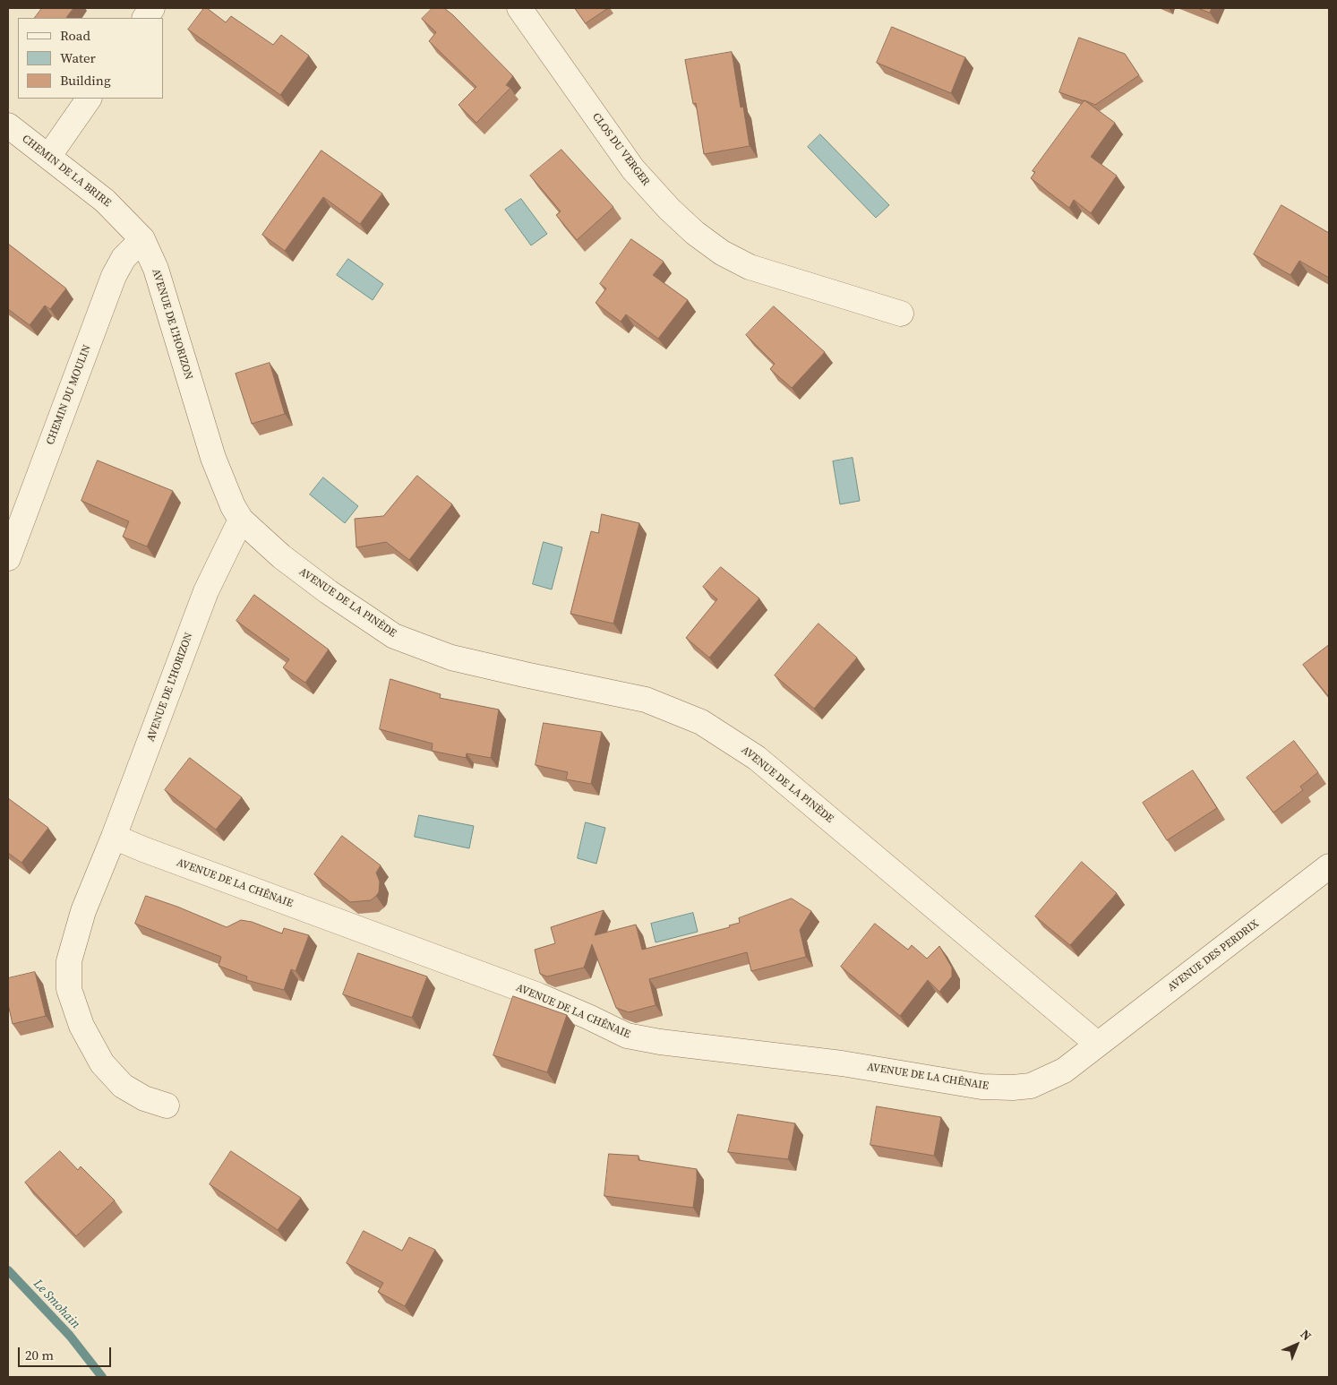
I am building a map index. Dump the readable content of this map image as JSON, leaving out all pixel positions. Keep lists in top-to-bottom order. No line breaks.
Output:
{"streets":{"street":["CLOS DU VERGER","CHEMIN DE LA BRIRE","AVENUE DE L'HORIZON","CHEMIN DU MOULIN","AVENUE DE LA PINÈDE","AVENUE DE LA CHÊNAIE","AVENUE DES PERDRIX"]},"crossings":[["CHEMIN DE LA BRIRE","AVENUE DE L'HORIZON"],["CHEMIN DE LA BRIRE","CHEMIN DU MOULIN"],["AVENUE DE L'HORIZON","CHEMIN DU MOULIN"],["AVENUE DE L'HORIZON","AVENUE DE LA PINÈDE"],["AVENUE DE L'HORIZON","AVENUE DE LA CHÊNAIE"],["AVENUE DE LA PINÈDE","AVENUE DE LA CHÊNAIE"],["AVENUE DE LA PINÈDE","AVENUE DES PERDRIX"],["AVENUE DE LA CHÊNAIE","AVENUE DES PERDRIX"]],"water":["Le Smohain"],"legend":["Road","Water","Building"],"scale_bar":"20 m","north":"top right"}
